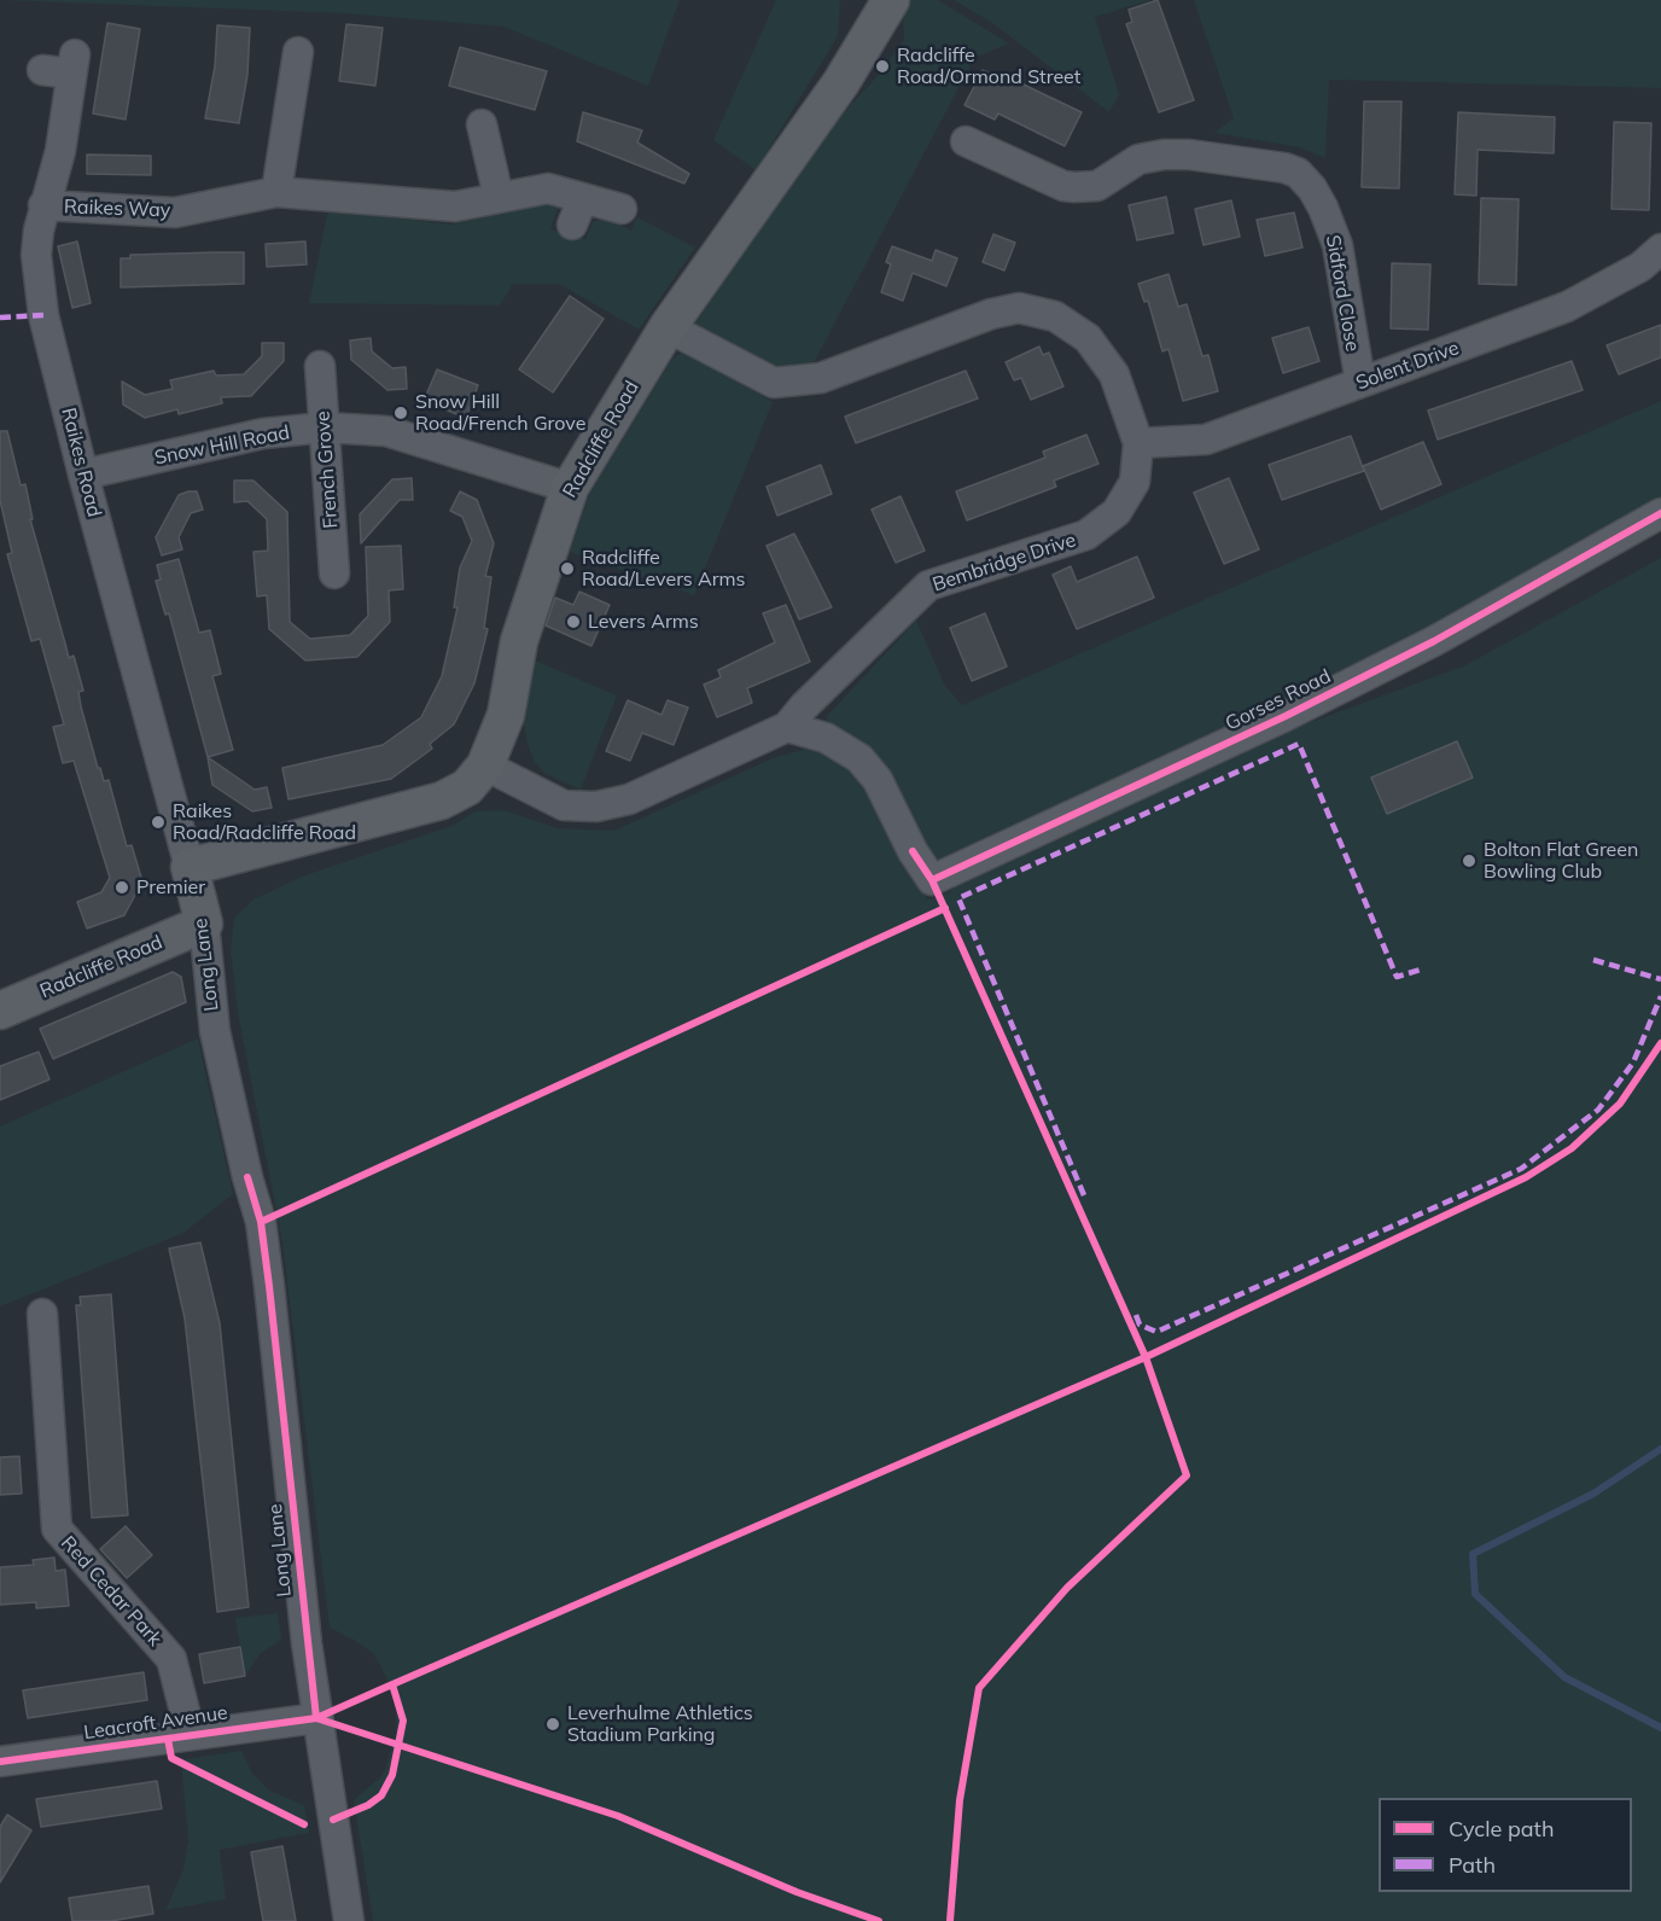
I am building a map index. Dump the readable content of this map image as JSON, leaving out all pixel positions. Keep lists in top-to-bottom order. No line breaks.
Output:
{"streets":{"main road":["Radcliffe Road","Long Lane"],"street":["Raikes Way","Sidford Close","Solent Drive","Snow Hill Road","Raikes Road","French Grove","Bembridge Drive","Gorses Road","Red Cedar Park","Leacroft Avenue"]},"crossings":[["Raikes Way","Raikes Road"],["Sidford Close","Solent Drive"],["Solent Drive","Bembridge Drive"],["Radcliffe Road","Snow Hill Road"],["Radcliffe Road","Raikes Road"],["Radcliffe Road","Bembridge Drive"],["Radcliffe Road","Long Lane"],["Snow Hill Road","Raikes Road"],["Snow Hill Road","French Grove"],["Raikes Road","Long Lane"],["Bembridge Drive","Gorses Road"],["Long Lane","Leacroft Avenue"],["Red Cedar Park","Leacroft Avenue"]],"places":["Radcliffe Road/Ormond Street","Snow Hill Road/French Grove","Radcliffe Road/Levers Arms","Levers Arms","Raikes Road/Radcliffe Road","Bolton Flat Green Bowling Club","Premier","Leverhulme Athletics Stadium Parking"],"legend":["Cycle path","Path"]}
